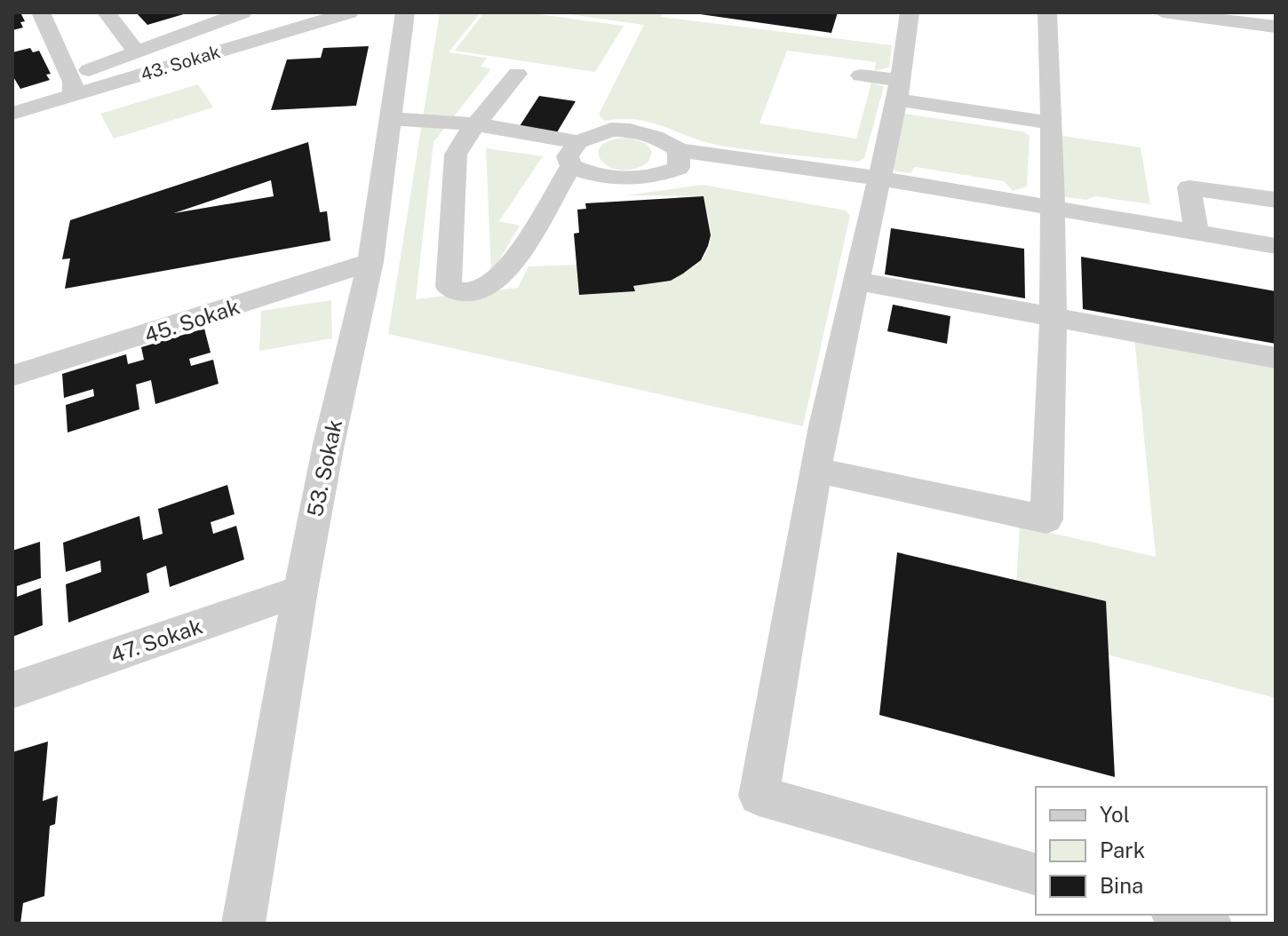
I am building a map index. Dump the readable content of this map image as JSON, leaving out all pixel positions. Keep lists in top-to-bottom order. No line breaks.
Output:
{"streets":{"street":["43. Sokak","45. Sokak","53. Sokak","47. Sokak"]},"crossings":[["45. Sokak","53. Sokak"],["53. Sokak","47. Sokak"]],"legend":["Yol","Park","Bina"]}
